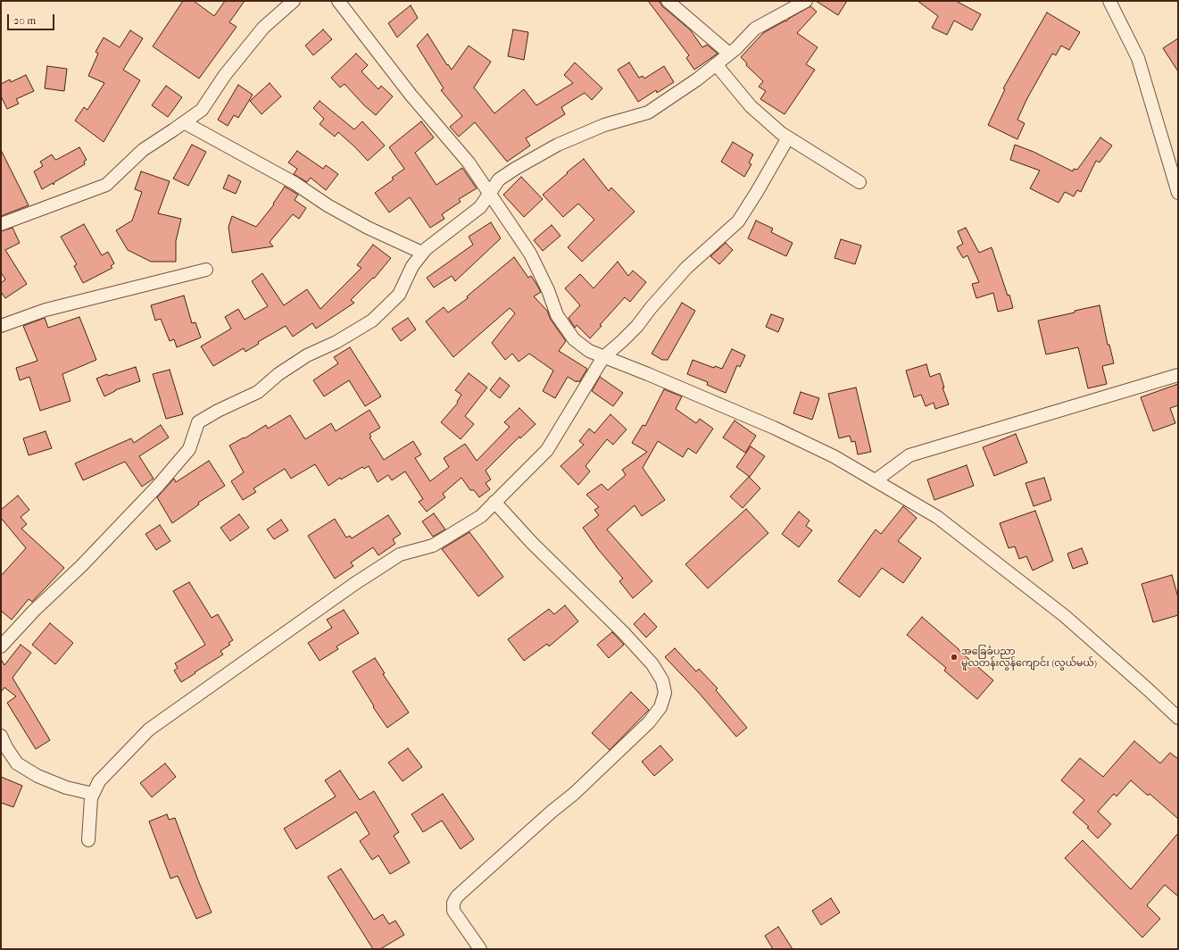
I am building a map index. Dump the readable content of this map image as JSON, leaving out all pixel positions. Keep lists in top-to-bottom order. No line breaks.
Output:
{"places":["အခြေခံပညာ မူလတန်းလွန်ကျောင်း (လွယ်မယ်)"],"scale_bar":"20 m"}
